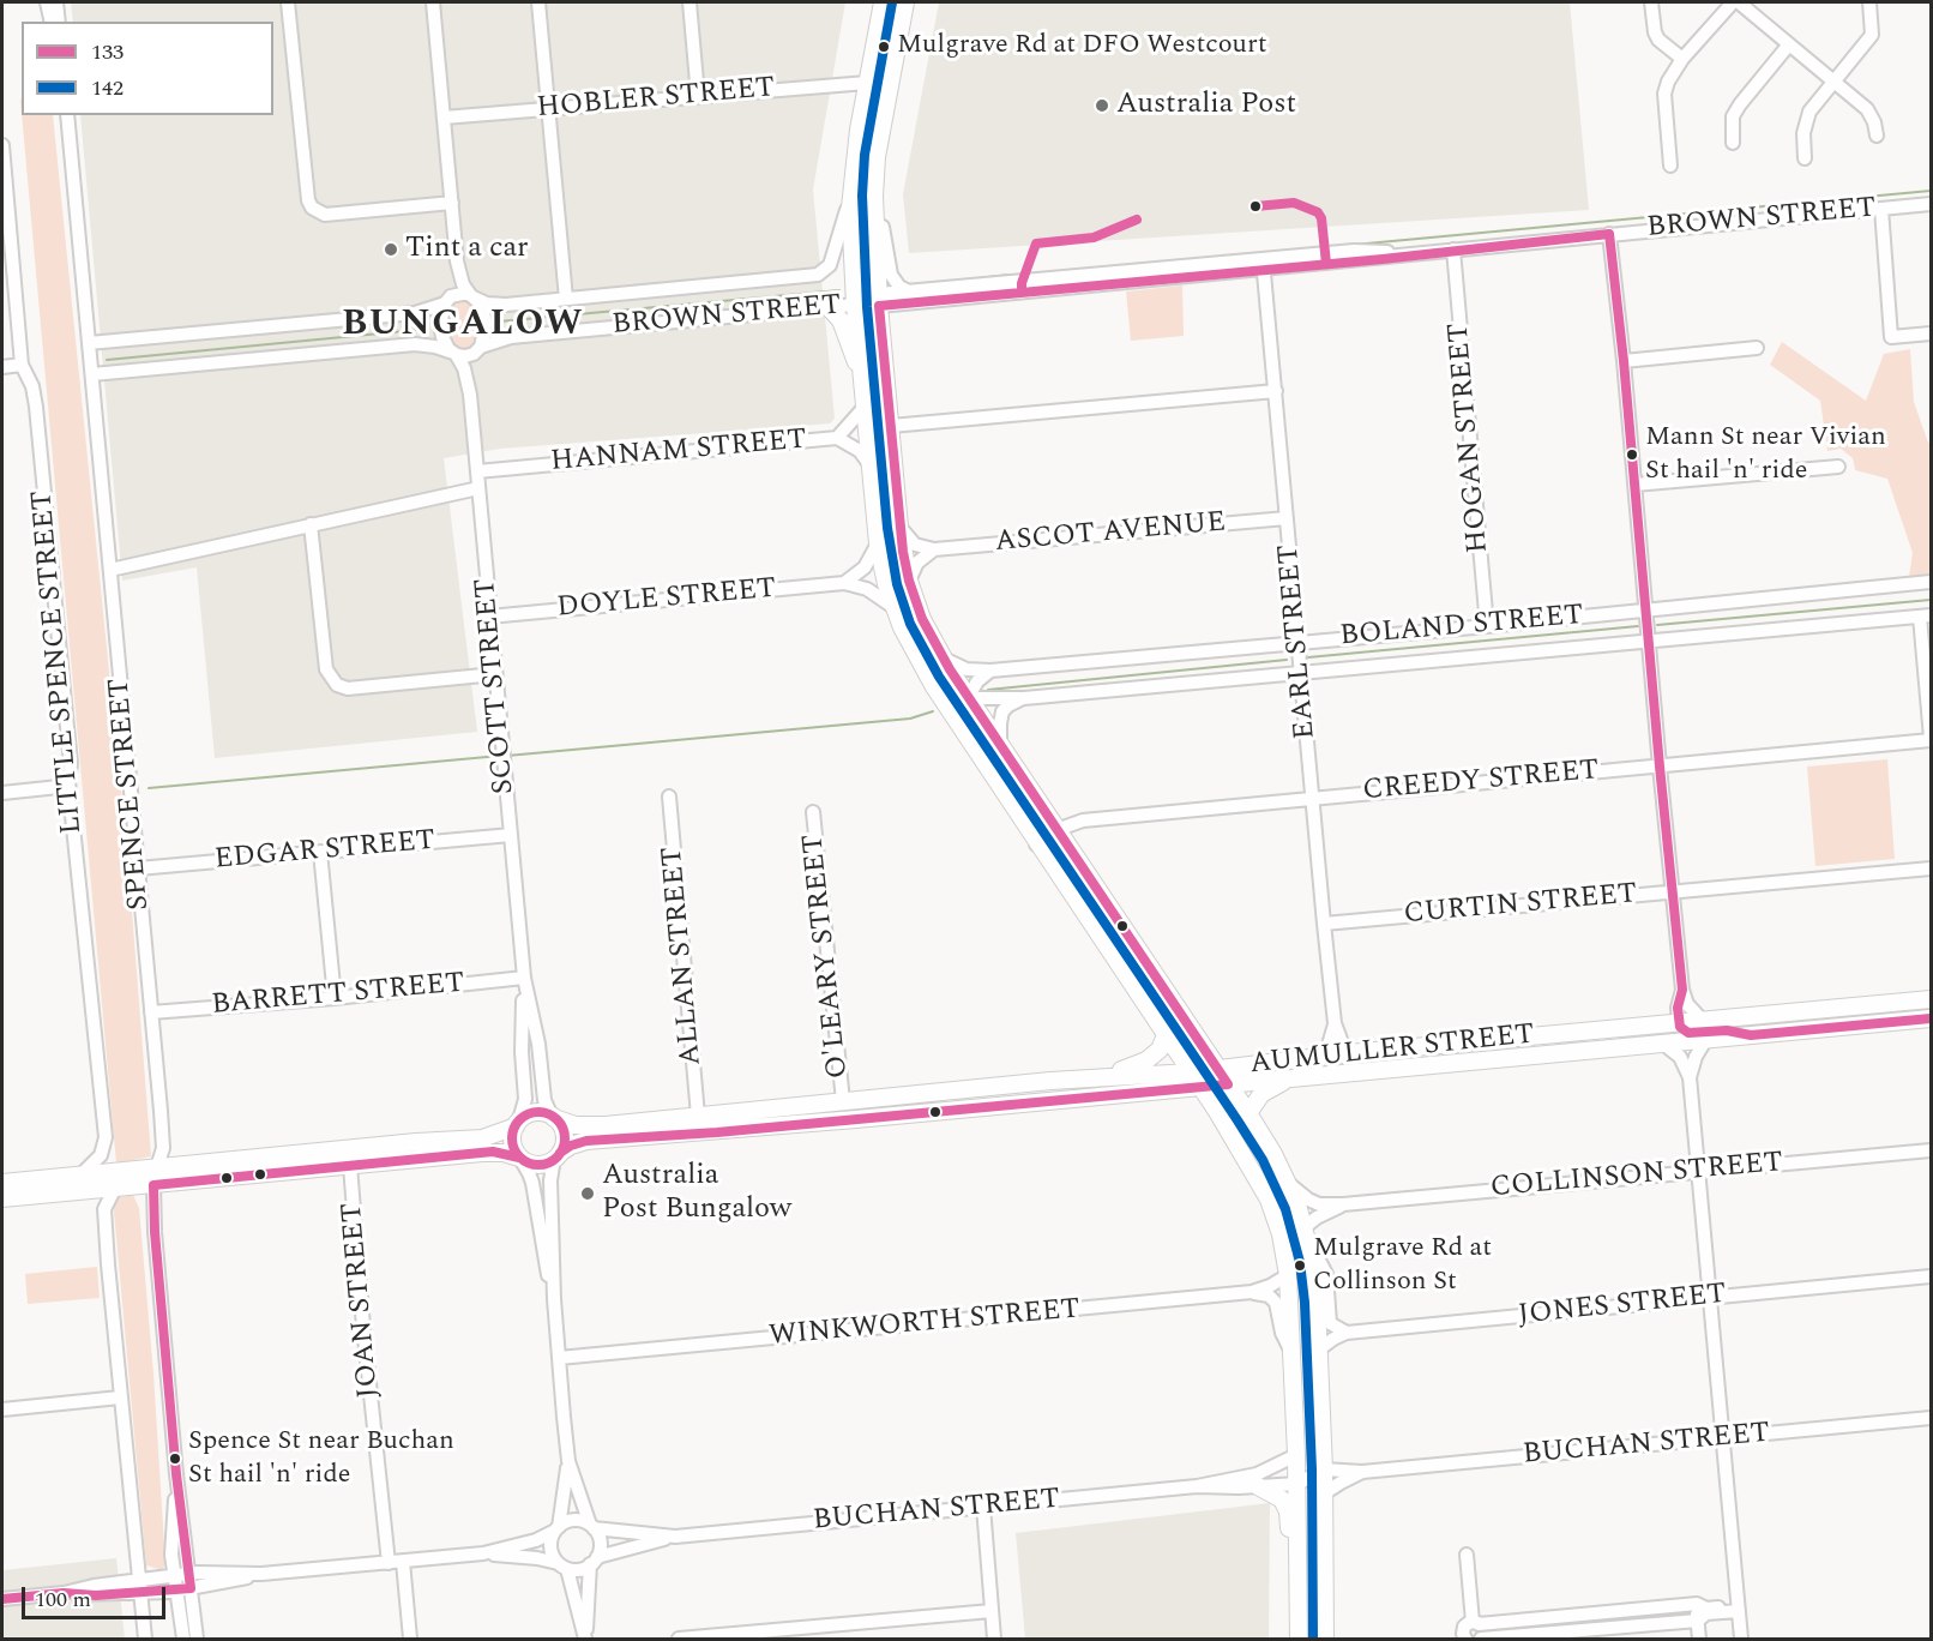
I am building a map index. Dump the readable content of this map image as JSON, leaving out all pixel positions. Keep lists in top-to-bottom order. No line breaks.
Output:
{"streets":{"main road":["BROWN STREET","SPENCE STREET","AUMULLER STREET"],"street":["HOBLER STREET","HOGAN STREET","HANNAM STREET","ASCOT AVENUE","DOYLE STREET","BOLAND STREET","EARL STREET","LITTLE SPENCE STREET","SCOTT STREET","CREEDY STREET","EDGAR STREET","CURTIN STREET","ALLAN STREET","O'LEARY STREET","BARRETT STREET","COLLINSON STREET","JOAN STREET","JONES STREET","WINKWORTH STREET","BUCHAN STREET"]},"crossings":[["BROWN STREET","HOGAN STREET"],["BROWN STREET","EARL STREET"],["BROWN STREET","SCOTT STREET"],["HOGAN STREET","BOLAND STREET"],["HANNAM STREET","SCOTT STREET"],["ASCOT AVENUE","EARL STREET"],["DOYLE STREET","SCOTT STREET"],["BOLAND STREET","EARL STREET"],["EARL STREET","CREEDY STREET"],["EARL STREET","CURTIN STREET"],["EARL STREET","AUMULLER STREET"],["SCOTT STREET","EDGAR STREET"],["SCOTT STREET","BARRETT STREET"],["SCOTT STREET","AUMULLER STREET"],["SPENCE STREET","EDGAR STREET"],["SPENCE STREET","BARRETT STREET"],["ALLAN STREET","AUMULLER STREET"],["O'LEARY STREET","AUMULLER STREET"]],"districts":["BUNGALOW"],"places":["Mulgrave Rd at DFO Westcourt","Australia Post","Tint a car","Mann St near Vivian St hail 'n' ride","Australia Post Bungalow","Mulgrave Rd at Collinson St","Spence St near Buchan St hail 'n' ride"],"lines":["transit line 142","transit line 133"],"legend":["133","142"],"scale_bar":"100 m"}
